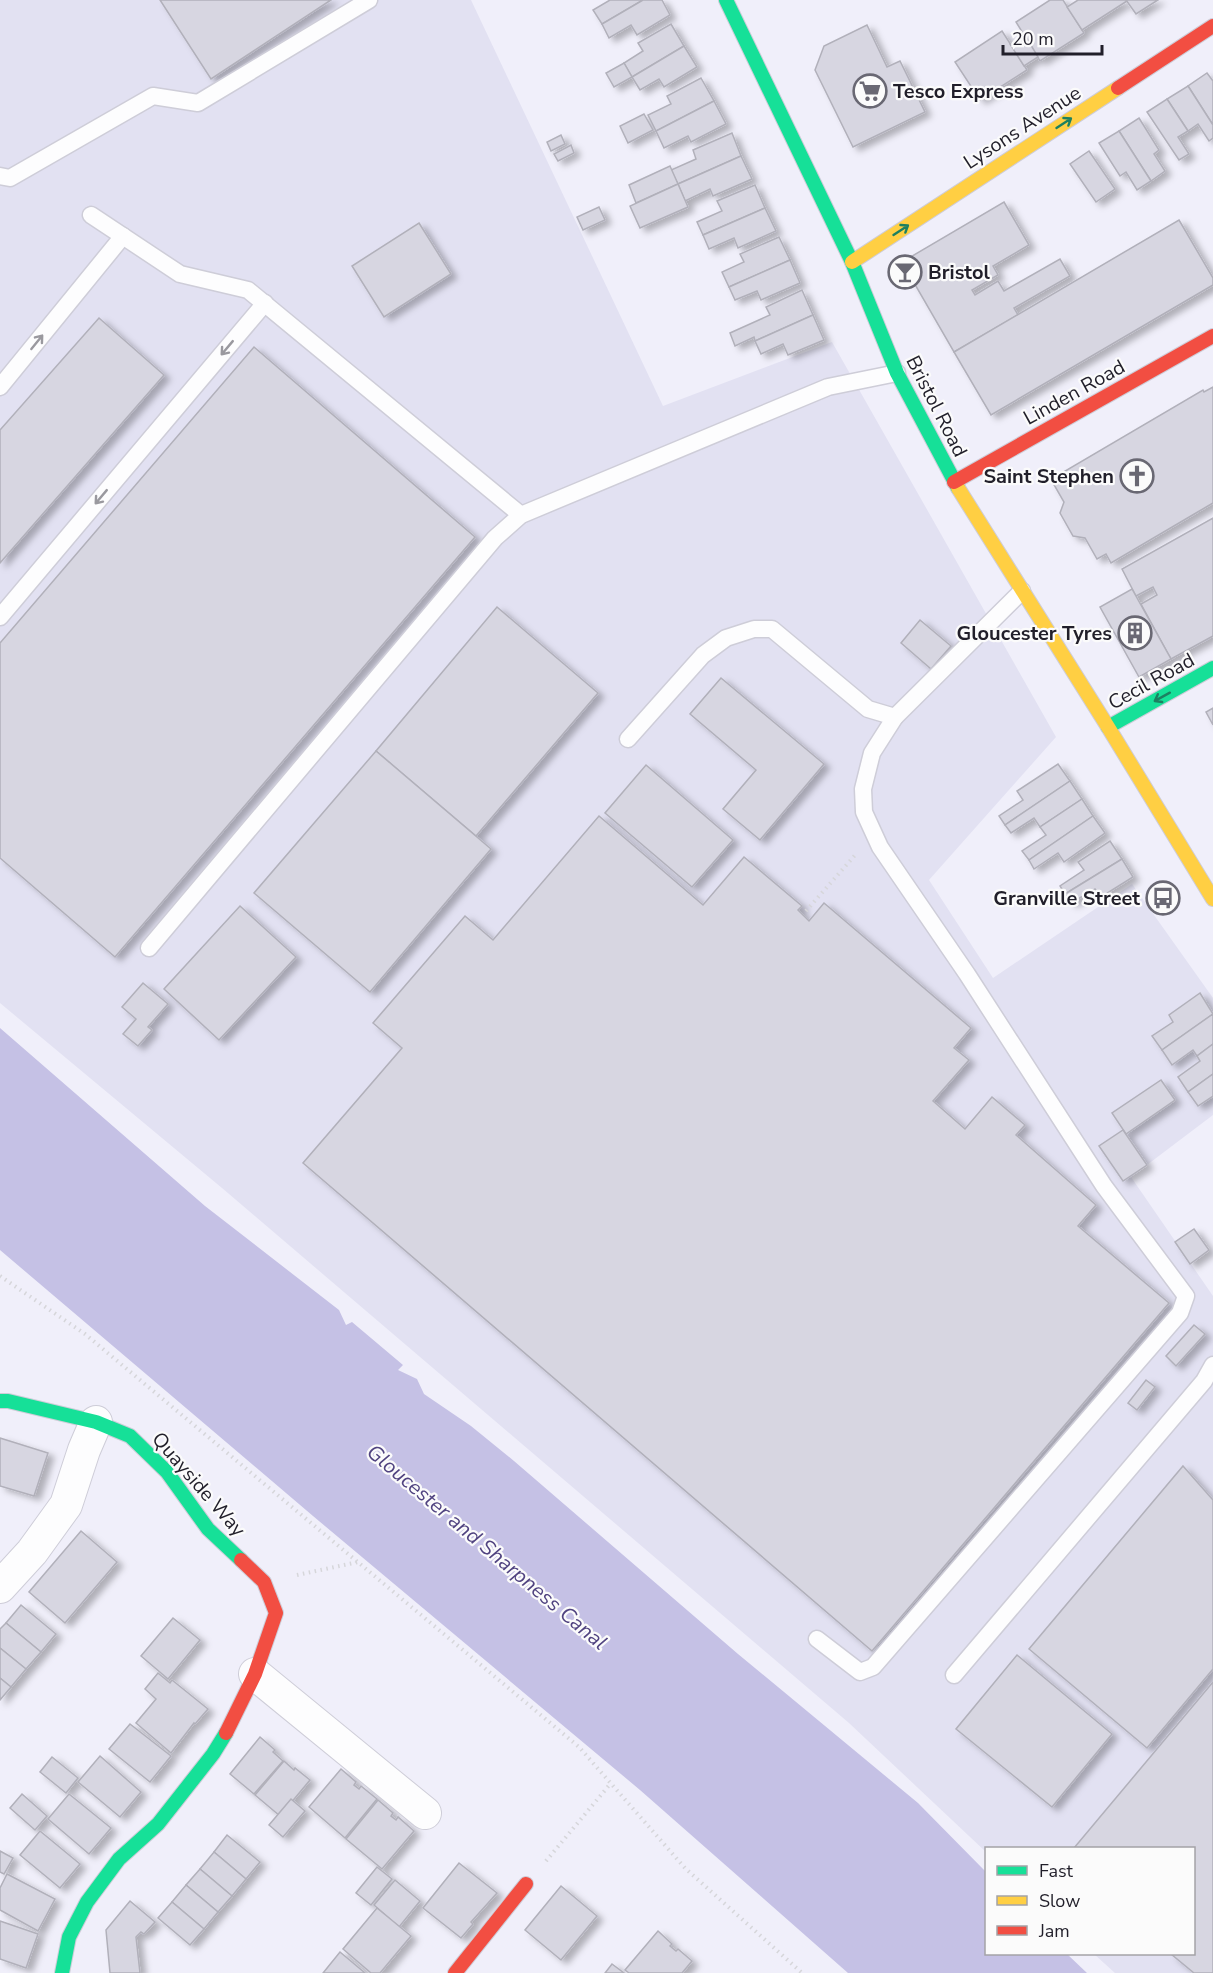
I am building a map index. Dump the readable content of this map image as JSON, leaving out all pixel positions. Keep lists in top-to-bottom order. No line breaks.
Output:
{"streets":{"street":["Lysons Avenue","Linden Road","Bristol Road","Cecil Road","Quayside Way"]},"crossings":[["Lysons Avenue","Bristol Road"],["Linden Road","Bristol Road"],["Bristol Road","Cecil Road"]],"one_way":["Lysons Avenue","Cecil Road"],"water":["Gloucester and Sharpness Canal"],"places":{"supermarket":["Tesco Express"],"bar":["Bristol"],"church":["Saint Stephen"],"building":["Gloucester Tyres"],"bus stop":["Granville Street"]},"legend":["Fast","Slow","Jam"],"scale_bar":"20 m"}
